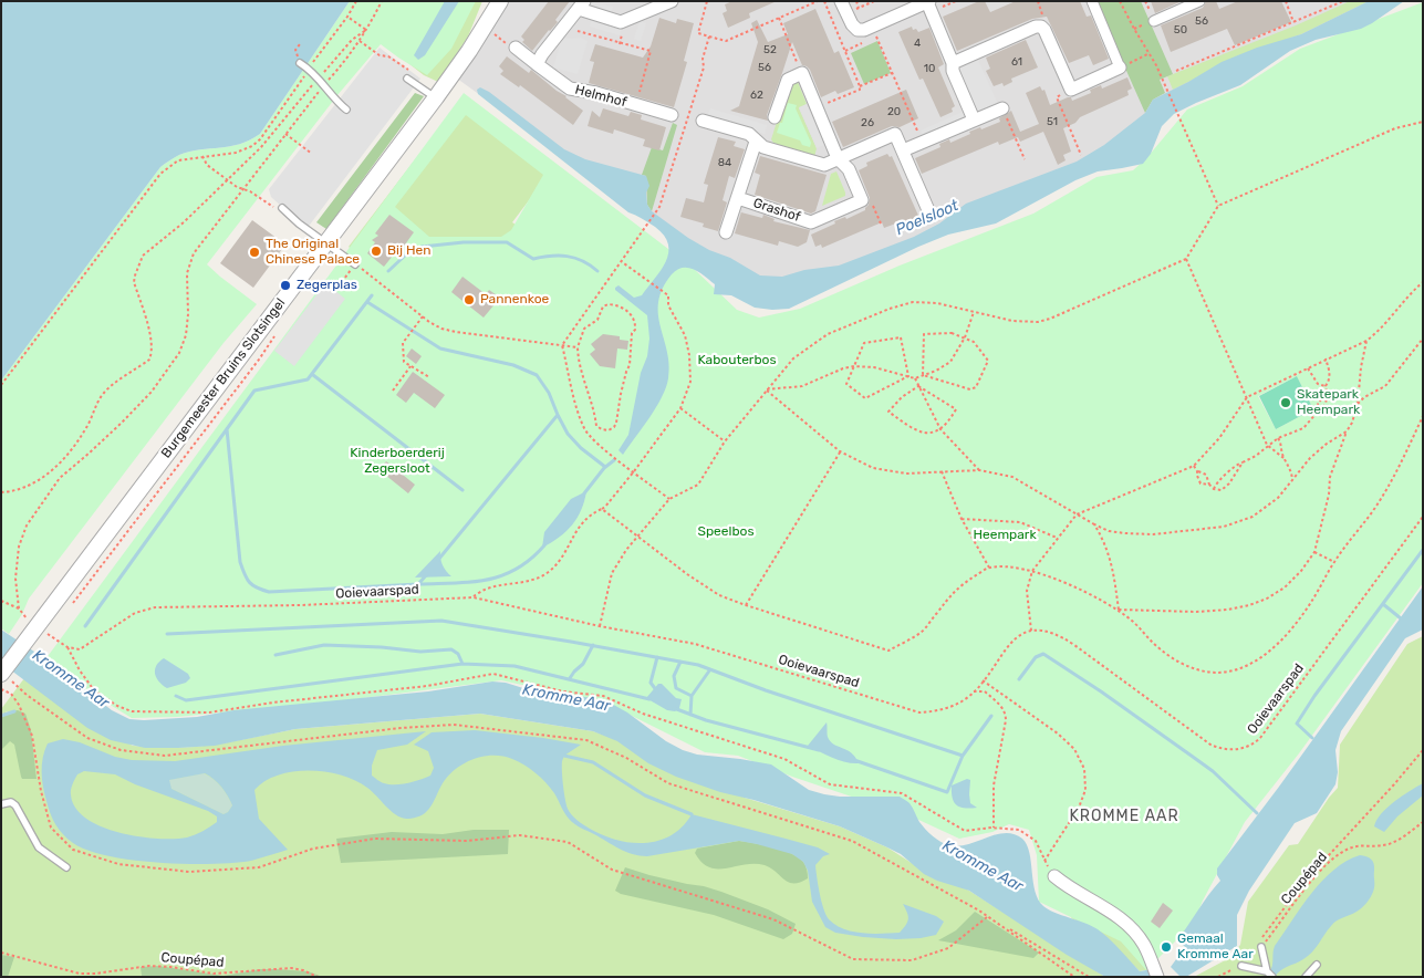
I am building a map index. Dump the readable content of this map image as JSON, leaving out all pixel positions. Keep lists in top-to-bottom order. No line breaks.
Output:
{"streets":{"street":["Helmhof","Grashof","Burgemeester Bruins Slotsingel"],"path":["Ooievaarspad","Coupépad"]},"districts":["KROMME AAR"],"water":["Poelsloot","Kromme Aar"],"parks":["Kabouterbos","Kinderboerderij Zegersloot","Speelbos","Heempark"],"places":["Bij Hen","The Original Chinese Palace","Zegerplas","Pannenkoe","Skatepark Heempark","Gemaal Kromme Aar"],"house_numbers":["56","50","4","52","61","56","10","62","20","51","26","84"]}
